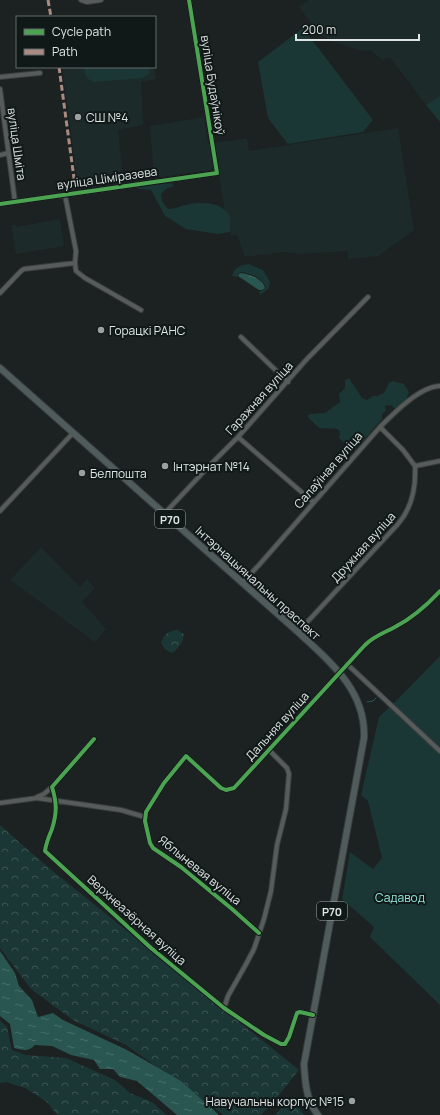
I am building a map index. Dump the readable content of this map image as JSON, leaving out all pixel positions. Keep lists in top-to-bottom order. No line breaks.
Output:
{"streets":{"main road":["Р70","Інтэрнацыянальны праспект"],"street":["вуліца Будаўнікоў","вуліца Шміта","вуліца Ціміразева","Гаражная вуліца","Салаўіная вуліца","Дружная вуліца","Дальняя вуліца","Яблыневая вуліца","Верхнеазёрная вуліца"]},"crossings":[["вуліца Будаўнікоў","вуліца Ціміразева"],["вуліца Шміта","вуліца Ціміразева"],["Гаражная вуліца","Інтэрнацыянальны праспект"],["Салаўіная вуліца","Інтэрнацыянальны праспект"],["Р70","Інтэрнацыянальны праспект"],["Р70","Дальняя вуліца"],["Р70","Верхнеазёрная вуліца"],["Дружная вуліца","Інтэрнацыянальны праспект"],["Інтэрнацыянальны праспект","Дальняя вуліца"],["Дальняя вуліца","Яблыневая вуліца"],["Дальняя вуліца","Верхнеазёрная вуліца"]],"parks":["Садавод"],"places":["СШ №4","Горацкі РАНС","Інтэрнат №14","Белпошта","Навучальны корпус №15"],"legend":["Cycle path","Path"],"scale_bar":"200 m"}
